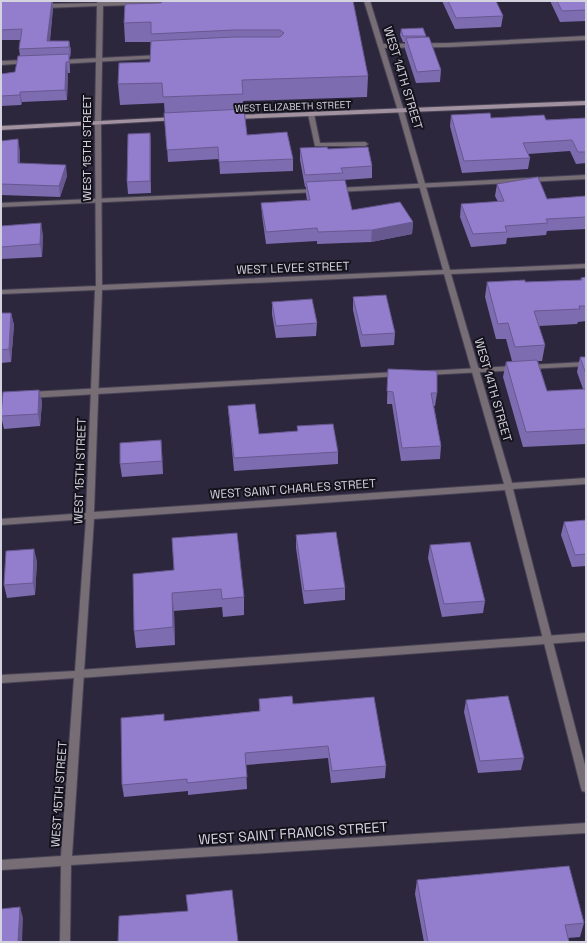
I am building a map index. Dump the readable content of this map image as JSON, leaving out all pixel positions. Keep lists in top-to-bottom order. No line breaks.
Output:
{"streets":{"street":["WEST 14TH STREET","WEST ELIZABETH STREET","WEST 15TH STREET","WEST LEVEE STREET","WEST SAINT CHARLES STREET","WEST SAINT FRANCIS STREET"]},"crossings":[["WEST 14TH STREET","WEST ELIZABETH STREET"],["WEST 14TH STREET","WEST LEVEE STREET"],["WEST 14TH STREET","WEST SAINT CHARLES STREET"],["WEST 15TH STREET","WEST LEVEE STREET"],["WEST 15TH STREET","WEST SAINT CHARLES STREET"],["WEST 15TH STREET","WEST SAINT FRANCIS STREET"]]}
